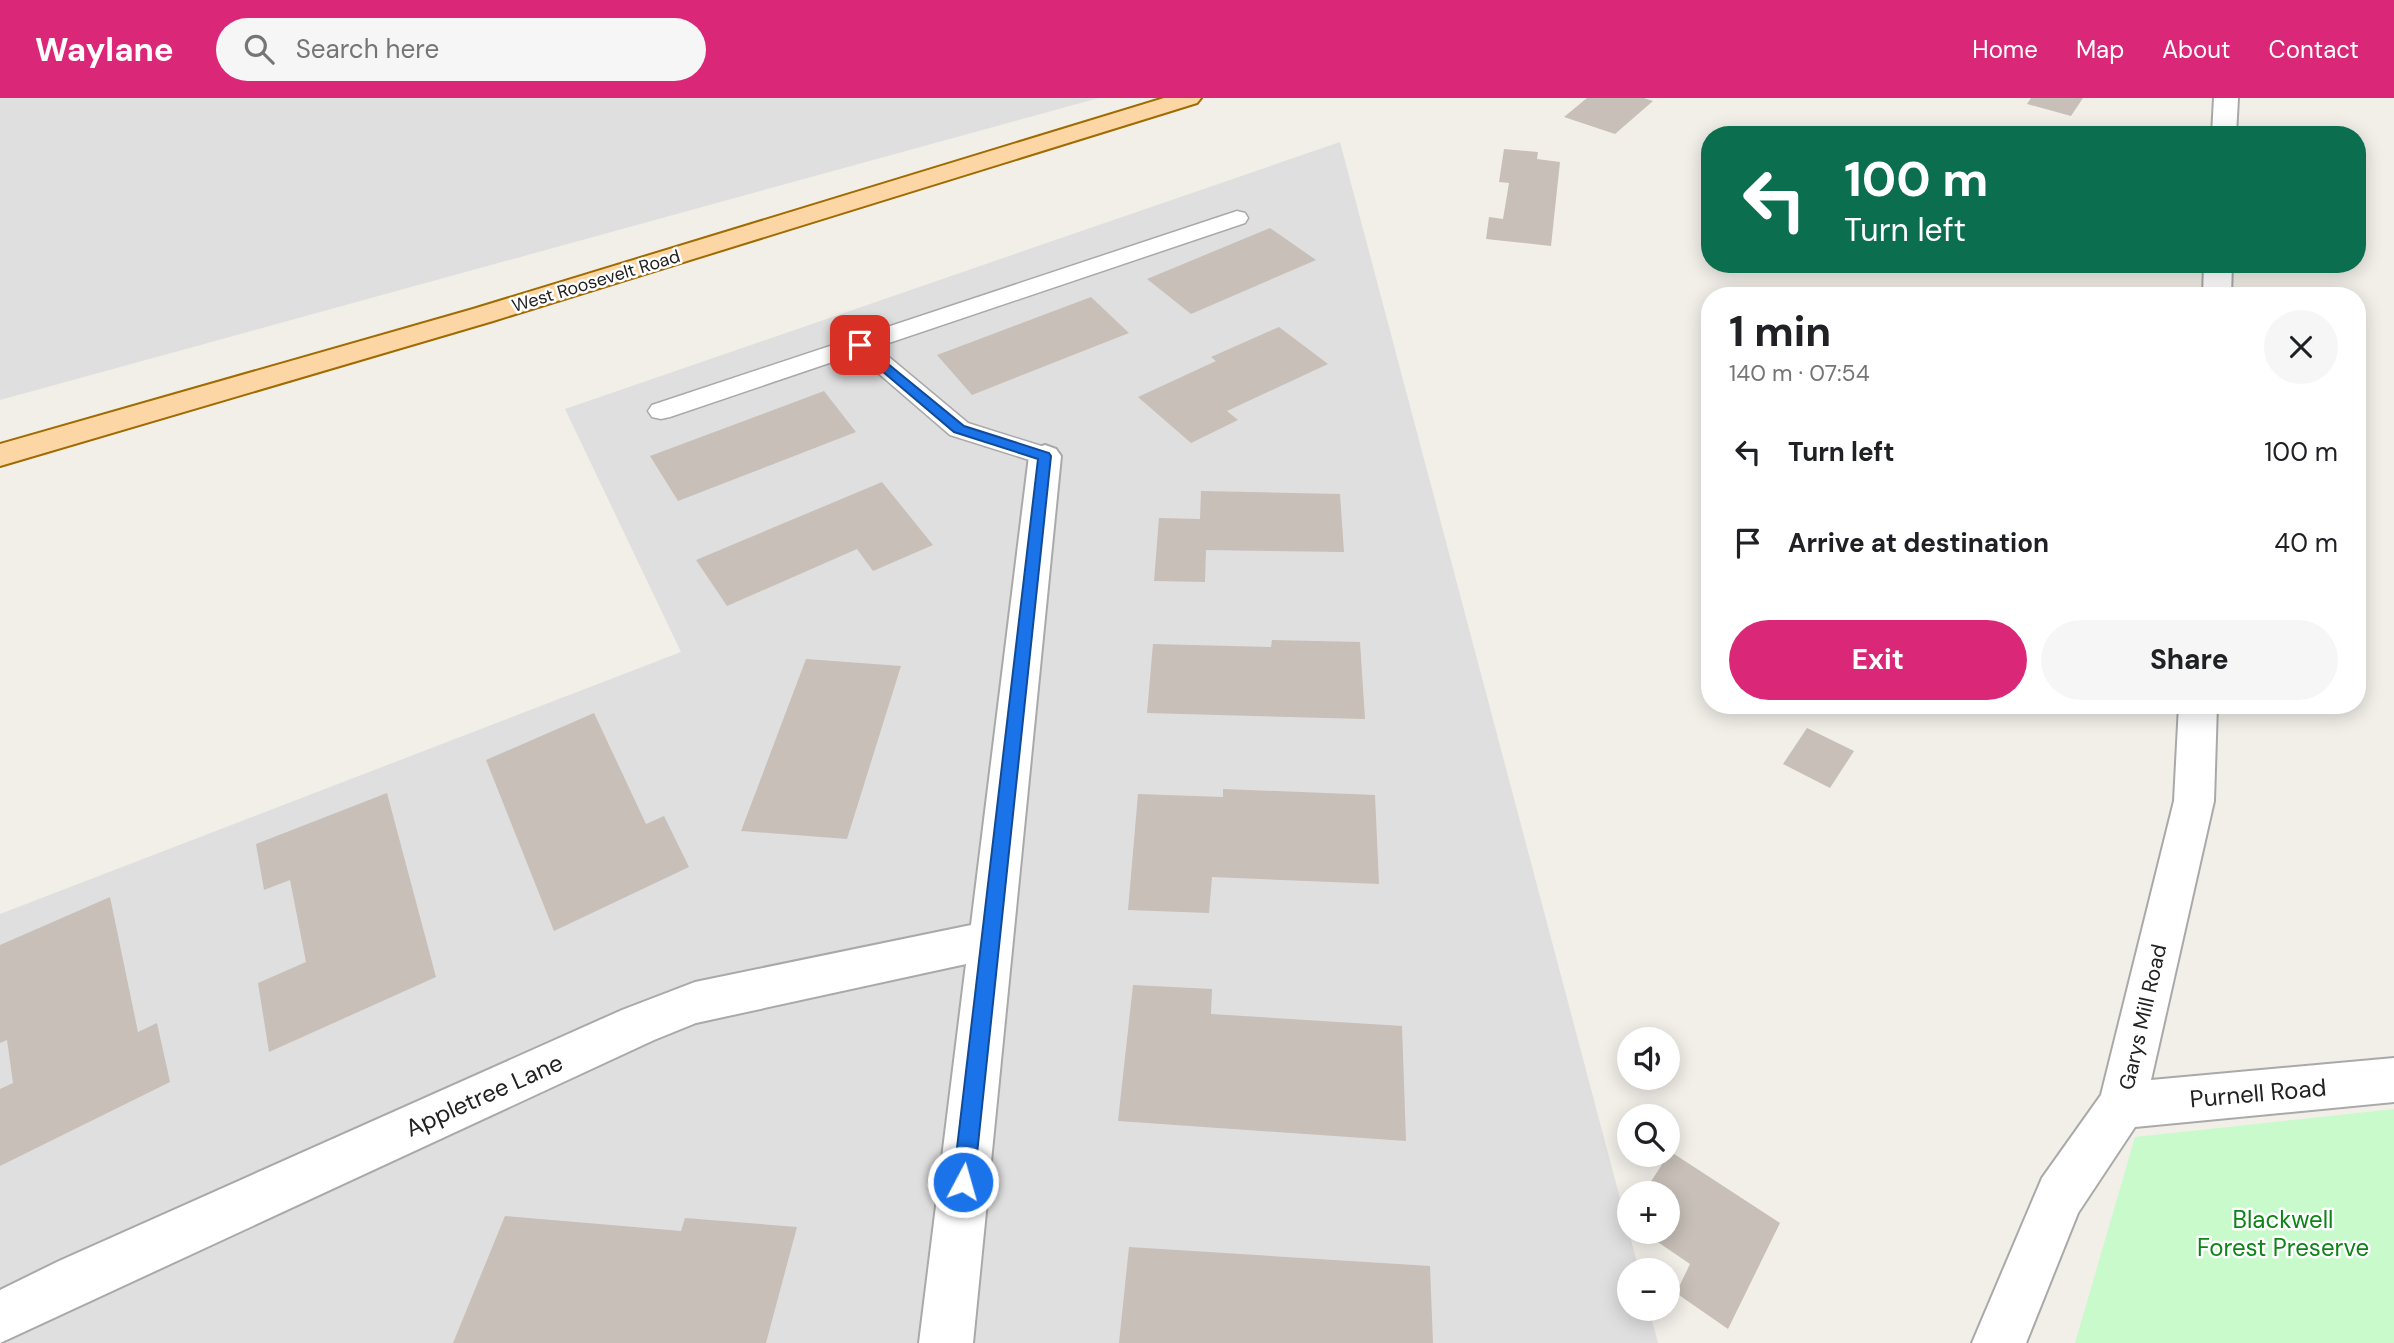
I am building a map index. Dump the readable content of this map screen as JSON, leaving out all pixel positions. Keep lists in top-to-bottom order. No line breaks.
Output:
{"streets":{"main road":["West Roosevelt Road"],"street":["Garys Mill Road","Purnell Road","Appletree Lane"]},"crossings":[["Garys Mill Road","Purnell Road"]],"parks":["Blackwell Forest Preserve"],"page":{"header":"Waylane","search":"Search here","nav":["Home","Map","About","Contact"],"turn":["100 m","Turn left"],"heading":["1 min","140 m · 07:54"],"list":[{"name":"Turn left","value":"100 m"},{"name":"Arrive at destination","value":"40 m"}],"buttons":["Exit","Share"],"map_buttons":["+","−"]}}
